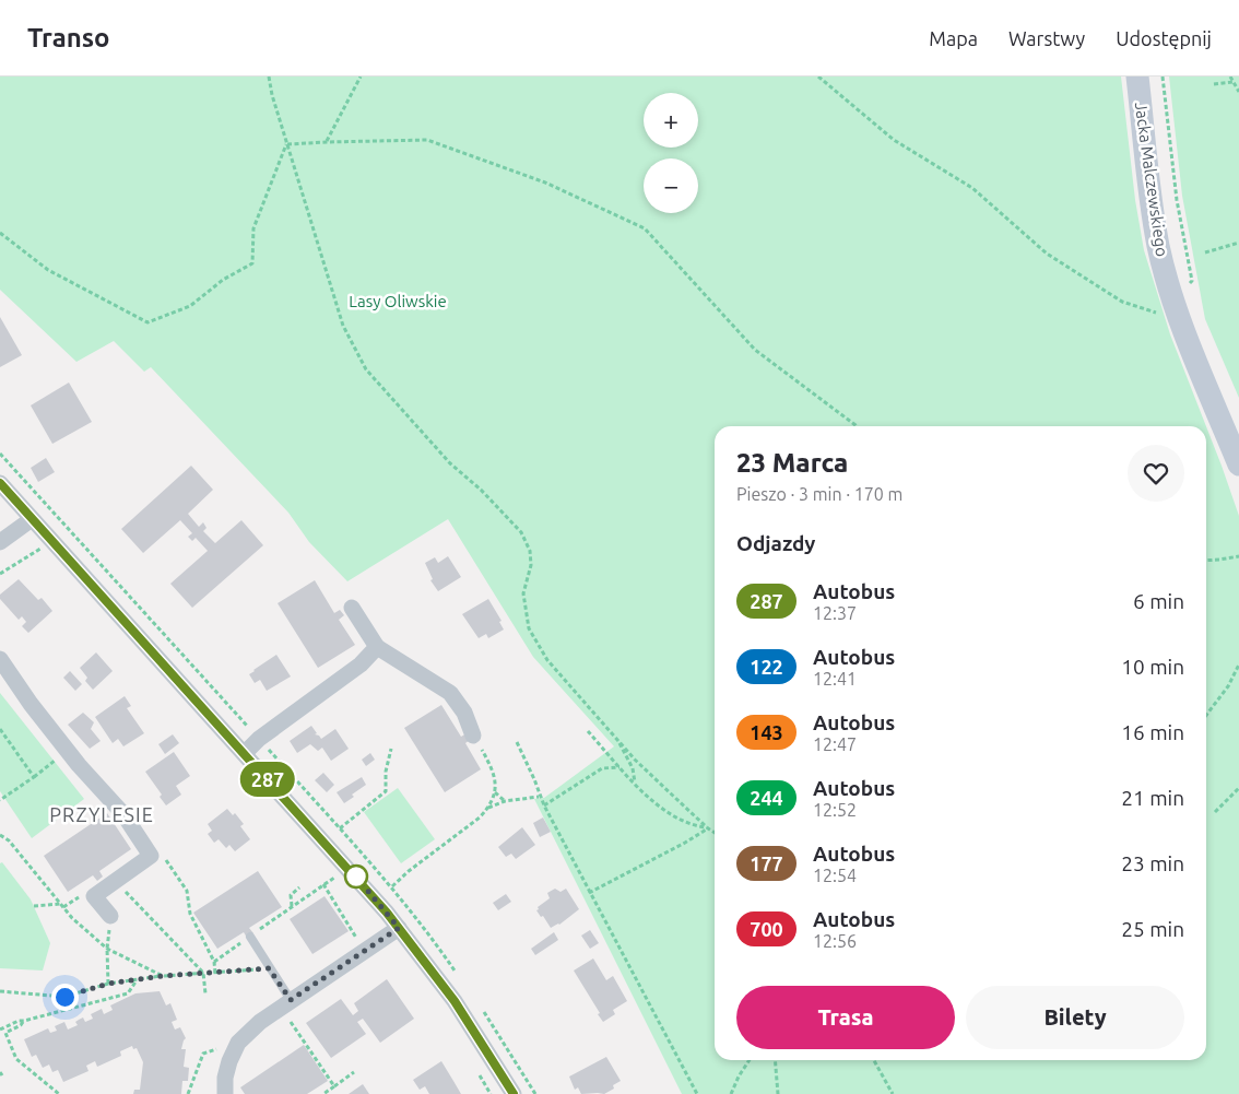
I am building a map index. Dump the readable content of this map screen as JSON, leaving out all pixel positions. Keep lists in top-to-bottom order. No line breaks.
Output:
{"streets":{"main road":["Jacka Malczewskiego"]},"districts":["PRZYLESIE"],"parks":["Lasy Oliwskie"],"lines":["bus line 287"],"page":{"header":"Transo","nav":["Mapa","Warstwy","Udostępnij"],"on_map":"287","map_buttons":["+","−"],"heading":[["23 Marca","Pieszo · 3 min · 170 m"],"Odjazdy"],"list":[{"mark":"287","name":"Autobus","note":"12:37","value":"6 min"},{"mark":"122","name":"Autobus","note":"12:41","value":"10 min"},{"mark":"143","name":"Autobus","note":"12:47","value":"16 min"},{"mark":"244","name":"Autobus","note":"12:52","value":"21 min"},{"mark":"177","name":"Autobus","note":"12:54","value":"23 min"},{"mark":"700","name":"Autobus","note":"12:56","value":"25 min"}],"buttons":["Trasa","Bilety"]}}
